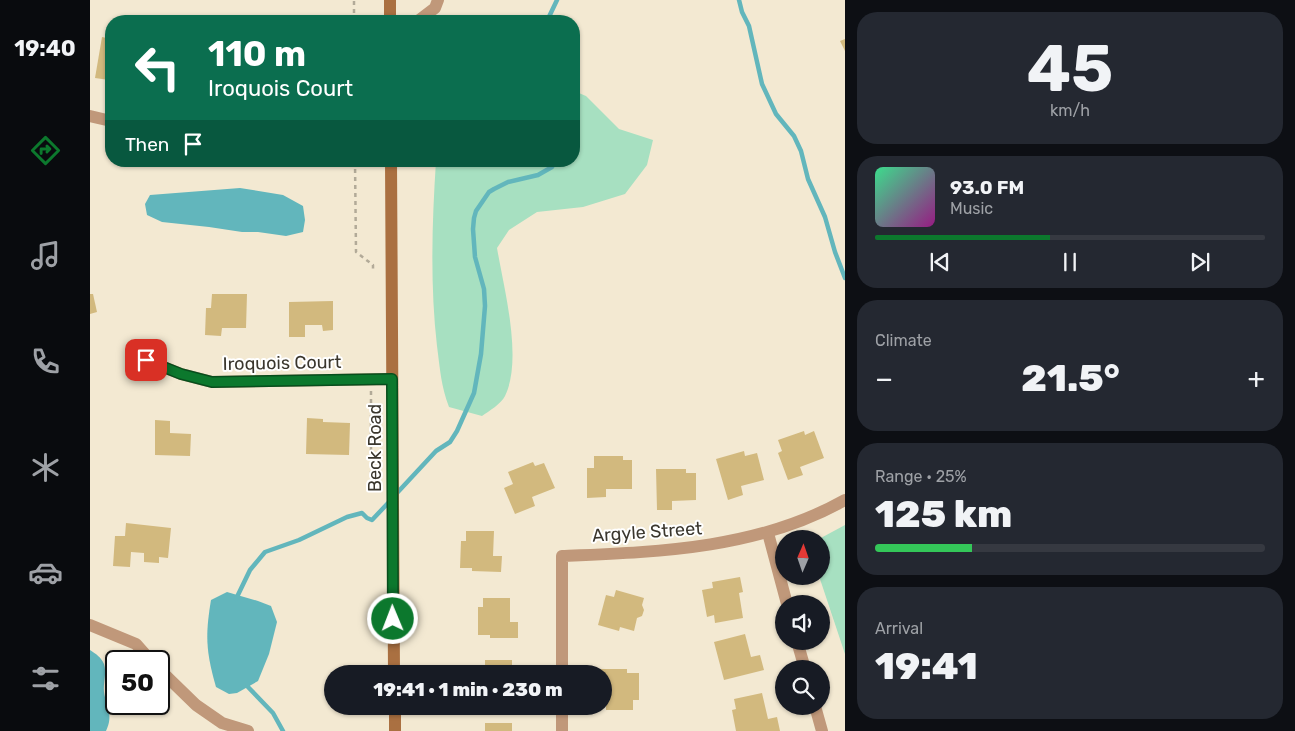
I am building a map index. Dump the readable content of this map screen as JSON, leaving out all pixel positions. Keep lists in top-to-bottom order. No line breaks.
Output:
{"streets":{"main road":["Beck Road"],"street":["Iroquois Court","Argyle Street"]},"crossings":[["Iroquois Court","Beck Road"]],"north":"top","page":{"tabs":"19:40","tile":[["45","km/h"],"Climate",["Range · 25%","125 km"],["Arrival","19:41"]],"turn":["110 m","Iroquois Court"],"then":"Then","song":["93.0 FM","Music"],"heat":["−","21.5°","+"],"limit":"50","trip":"19:41 · 1 min · 230 m"}}
